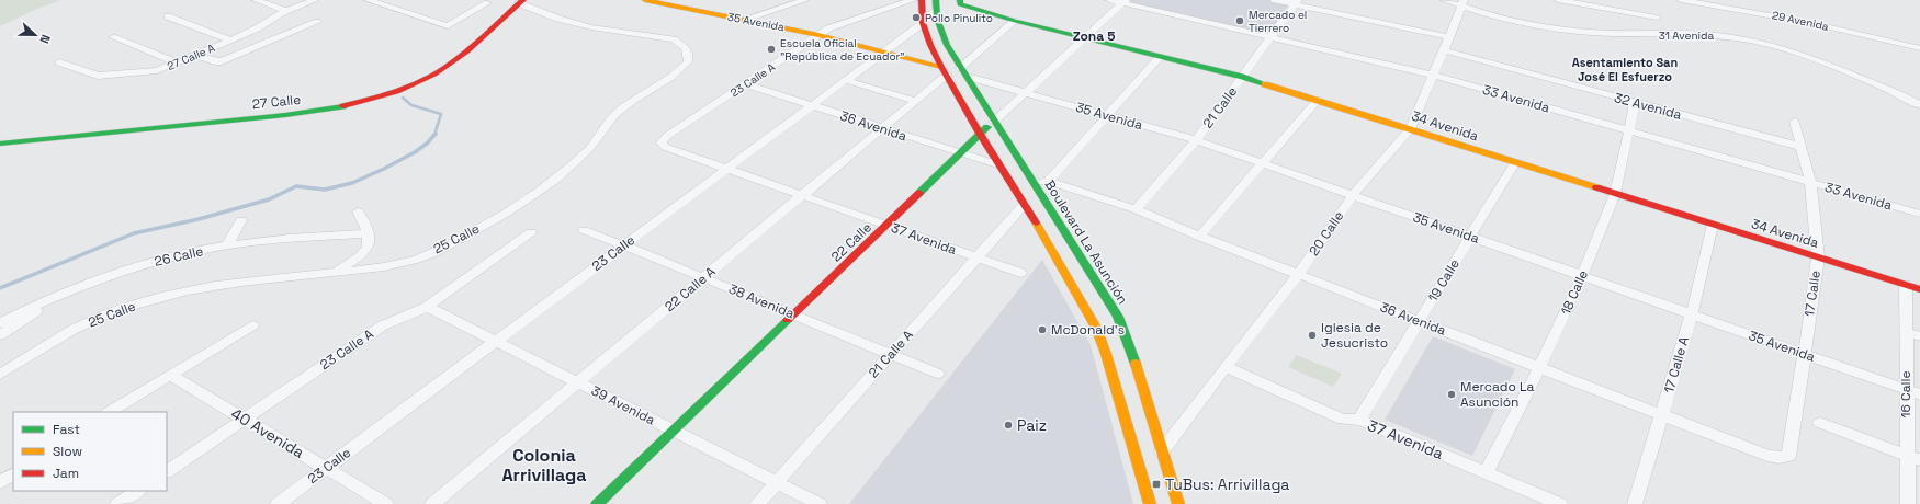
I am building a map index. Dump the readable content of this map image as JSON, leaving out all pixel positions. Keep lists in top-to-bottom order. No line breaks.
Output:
{"streets":{"main road":["35 Avenida","27 Calle","34 Avenida","22 Calle","Boulevard La Asunción","23 Calle"],"street":["29 Avenida","31 Avenida","27 Calle A","23 Calle A","33 Avenida","32 Avenida","21 Calle","36 Avenida","20 Calle","25 Calle","37 Avenida","26 Calle","19 Calle","22 Calle A","18 Calle","17 Calle","38 Avenida","21 Calle A","17 Calle A","16 Calle","39 Avenida","40 Avenida"]},"crossings":[["35 Avenida","23 Calle A"],["35 Avenida","21 Calle"],["35 Avenida","20 Calle"],["35 Avenida","22 Calle"],["35 Avenida","Boulevard La Asunción"],["35 Avenida","23 Calle"],["35 Avenida","19 Calle"],["35 Avenida","22 Calle A"],["35 Avenida","18 Calle"],["35 Avenida","17 Calle"],["35 Avenida","17 Calle A"],["35 Avenida","16 Calle"],["31 Avenida","20 Calle"],["23 Calle A","36 Avenida"],["23 Calle A","37 Avenida"],["23 Calle A","23 Calle"],["23 Calle A","39 Avenida"],["23 Calle A","40 Avenida"],["33 Avenida","21 Calle"],["33 Avenida","20 Calle"],["33 Avenida","22 Calle"],["33 Avenida","18 Calle"],["33 Avenida","17 Calle"],["27 Calle","25 Calle"],["32 Avenida","20 Calle"],["32 Avenida","18 Calle"],["32 Avenida","17 Calle"],["21 Calle","36 Avenida"],["21 Calle","34 Avenida"],["36 Avenida","20 Calle"],["36 Avenida","22 Calle"],["36 Avenida","23 Calle"],["36 Avenida","19 Calle"],["36 Avenida","22 Calle A"],["36 Avenida","18 Calle"],["36 Avenida","17 Calle"],["36 Avenida","17 Calle A"],["34 Avenida","20 Calle"],["34 Avenida","22 Calle"],["34 Avenida","19 Calle"],["34 Avenida","18 Calle"],["34 Avenida","17 Calle"],["34 Avenida","17 Calle A"],["34 Avenida","16 Calle"],["20 Calle","37 Avenida"],["20 Calle","Boulevard La Asunción"],["37 Avenida","22 Calle"],["37 Avenida","23 Calle"],["37 Avenida","19 Calle"],["37 Avenida","22 Calle A"],["37 Avenida","18 Calle"],["37 Avenida","21 Calle A"],["22 Calle","Boulevard La Asunción"],["22 Calle","38 Avenida"],["22 Calle","39 Avenida"],["Boulevard La Asunción","23 Calle"],["23 Calle","38 Avenida"],["23 Calle","39 Avenida"],["23 Calle","40 Avenida"],["22 Calle A","38 Avenida"],["22 Calle A","39 Avenida"],["38 Avenida","21 Calle A"],["21 Calle A","39 Avenida"]],"districts":["Zona 5","Asentamiento San José El Esfuerzo","Colonia Arrivillaga"],"places":{"other":["Pollo Pinulito","Mercado el Tierrero","Escuela Oficial \"República de Ecuador\"","McDonald's","Iglesia de Jesucristo","Mercado La Asunción","Paiz"],"transit":["TuBus: Arrivillaga"]},"legend":["Fast","Slow","Jam"],"north":"right"}
